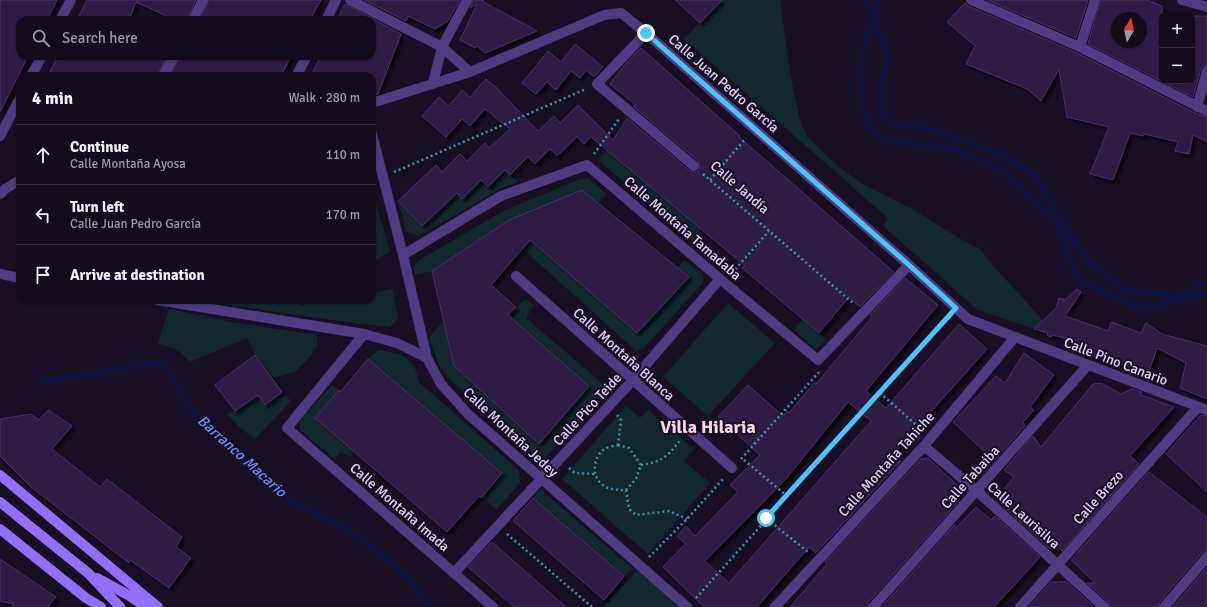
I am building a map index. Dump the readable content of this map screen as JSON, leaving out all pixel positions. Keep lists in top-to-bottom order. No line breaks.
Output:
{"streets":{"street":["Calle Juan Pedro García","Calle Jandía","Calle Montaña Tamadaba","Calle Montaña Blanca","Calle Pino Canario","Calle Pico Teide","Calle Montaña Jedey","Calle Montaña Tahiche","Calle Tabaiba","Calle Brezo","Calle Montaña Imada","Calle Laurisilva"]},"crossings":[["Calle Juan Pedro García","Calle Montaña Tamadaba"],["Calle Juan Pedro García","Calle Pino Canario"],["Calle Juan Pedro García","Calle Montaña Tahiche"],["Calle Jandía","Calle Montaña Tamadaba"],["Calle Montaña Tamadaba","Calle Pico Teide"],["Calle Montaña Blanca","Calle Pico Teide"],["Calle Pino Canario","Calle Montaña Tahiche"],["Calle Pino Canario","Calle Tabaiba"],["Calle Pino Canario","Calle Brezo"],["Calle Pico Teide","Calle Montaña Jedey"],["Calle Pico Teide","Calle Montaña Imada"],["Calle Montaña Tahiche","Calle Laurisilva"],["Calle Tabaiba","Calle Laurisilva"],["Calle Brezo","Calle Laurisilva"]],"districts":["Villa Hilaria"],"water":["Barranco Macario"],"north":"top","page":{"map_buttons":["+","−"],"search":"Search here","heading":["4 min","Walk · 280 m"],"list":[["Continue","Calle Montaña Ayosa","110 m"],["Turn left","Calle Juan Pedro García","170 m"],"Arrive at destination"]}}
